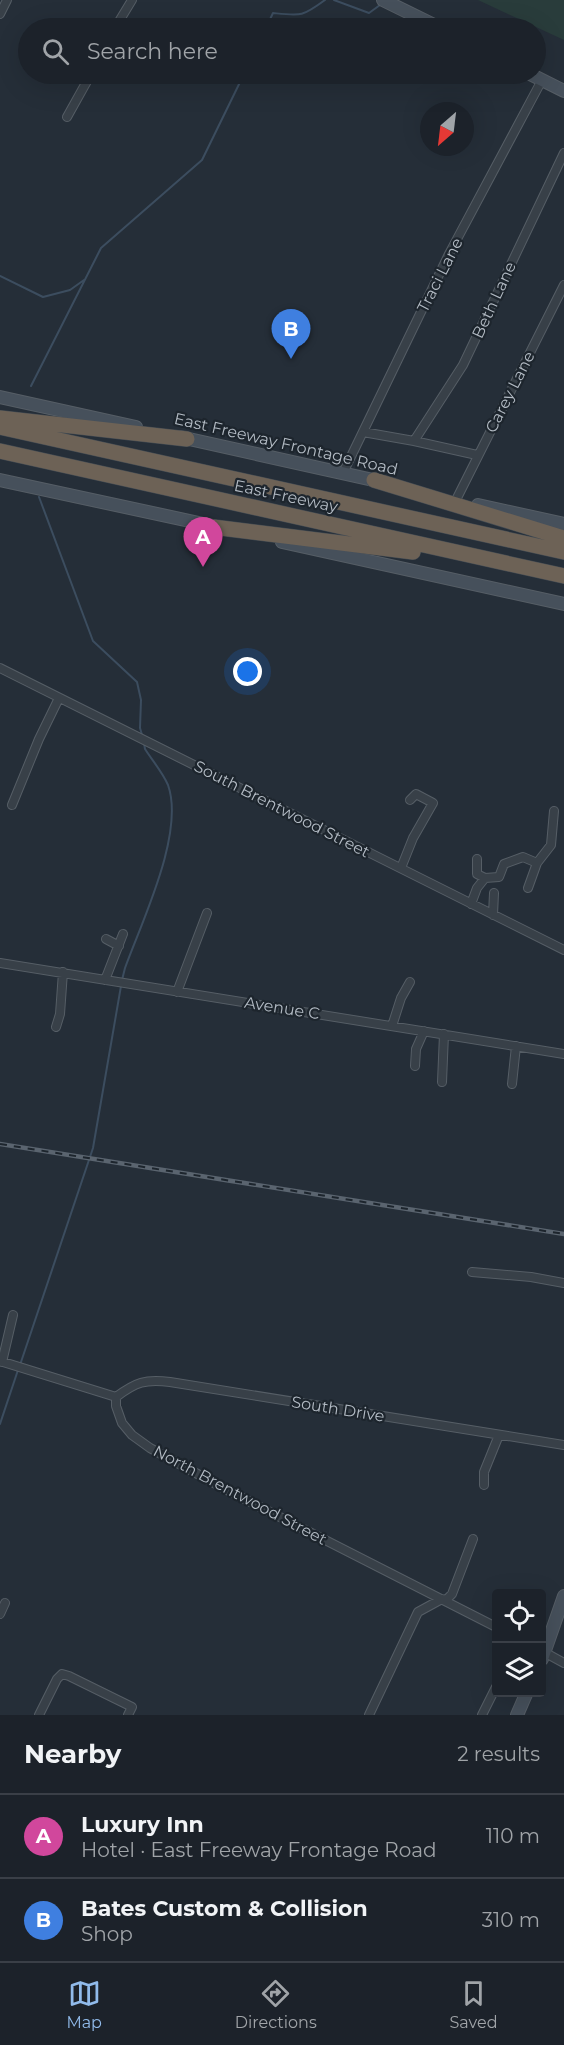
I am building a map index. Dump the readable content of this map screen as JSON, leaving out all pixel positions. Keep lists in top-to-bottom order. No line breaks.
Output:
{"streets":{"highway":["East Freeway"],"main road":["East Freeway Frontage Road"],"street":["Traci Lane","Beth Lane","Carey Lane","South Brentwood Street","Avenue C","South Drive","North Brentwood Street"]},"crossings":[["Traci Lane","East Freeway Frontage Road"],["Carey Lane","East Freeway Frontage Road"],["South Drive","North Brentwood Street"]],"north":"bottom left","page":{"search":"Search here","pins":["B","A"],"heading":["Nearby","2 results"],"list":[{"mark":"A","name":"Luxury Inn","note":"Hotel · East Freeway Frontage Road","value":"110 m"},{"mark":"B","name":"Bates Custom & Collision","note":"Shop","value":"310 m"}],"nav":["Map","Directions","Saved"]}}
